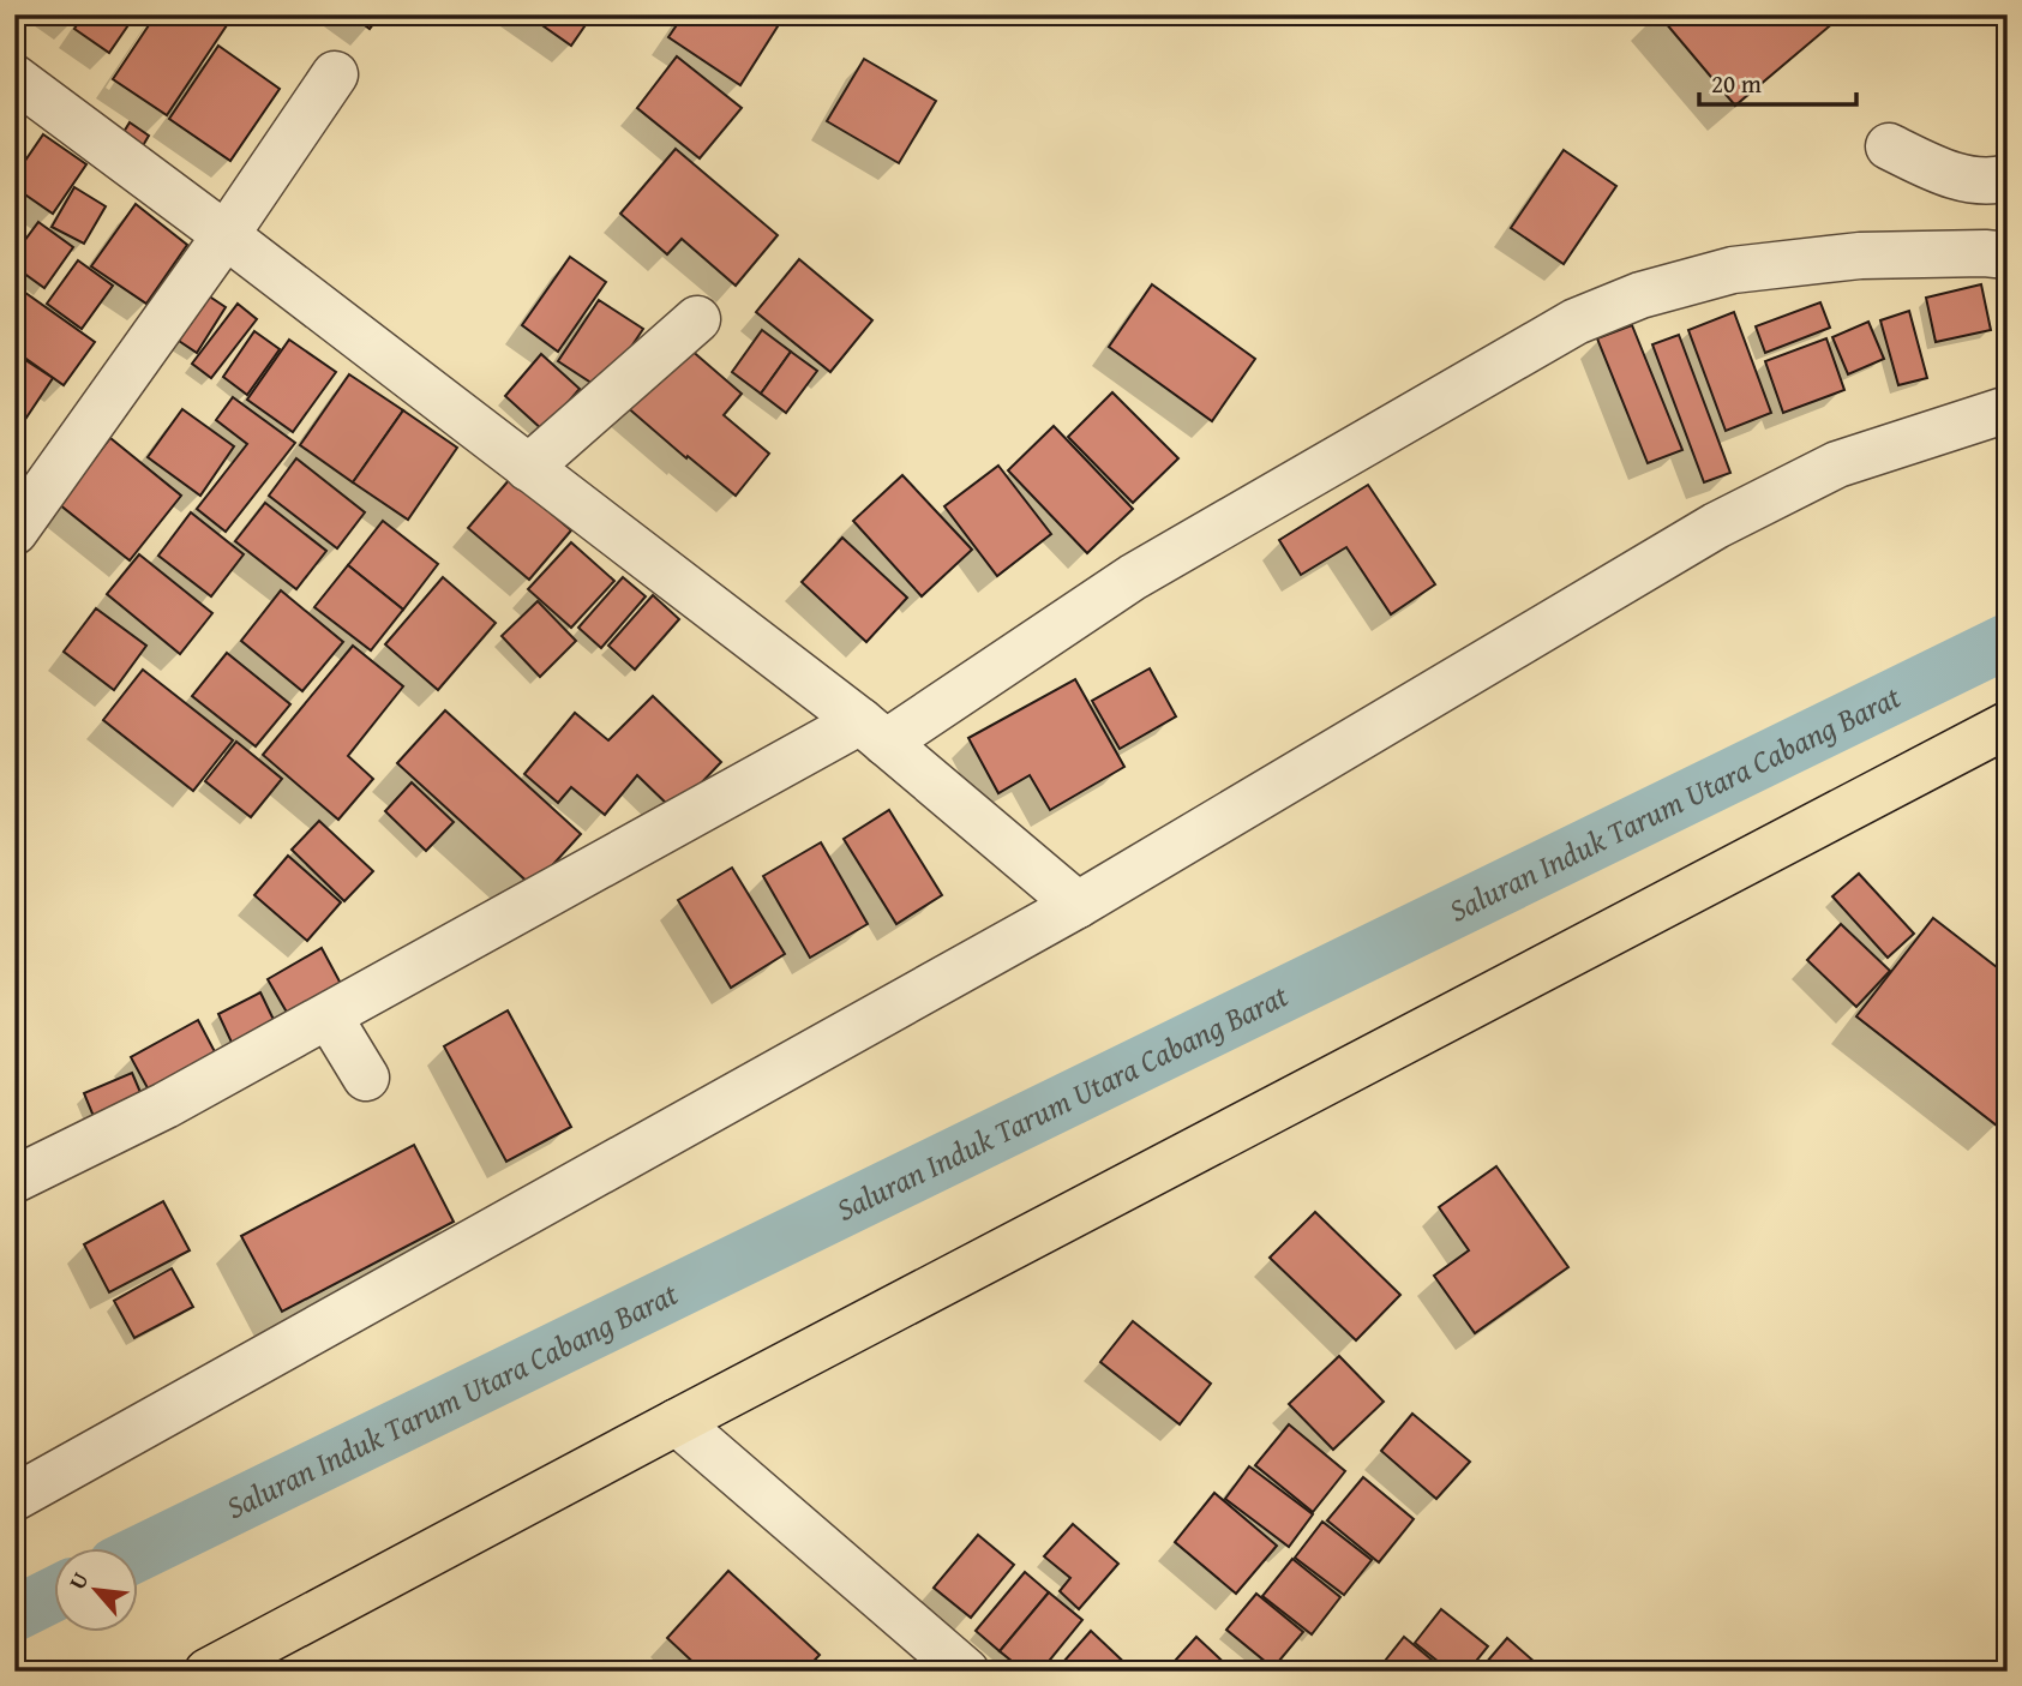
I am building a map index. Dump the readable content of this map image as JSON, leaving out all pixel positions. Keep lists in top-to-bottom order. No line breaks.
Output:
{"water":["Saluran Induk Tarum Utara Cabang Barat"],"scale_bar":"20 m","north":"top left"}
